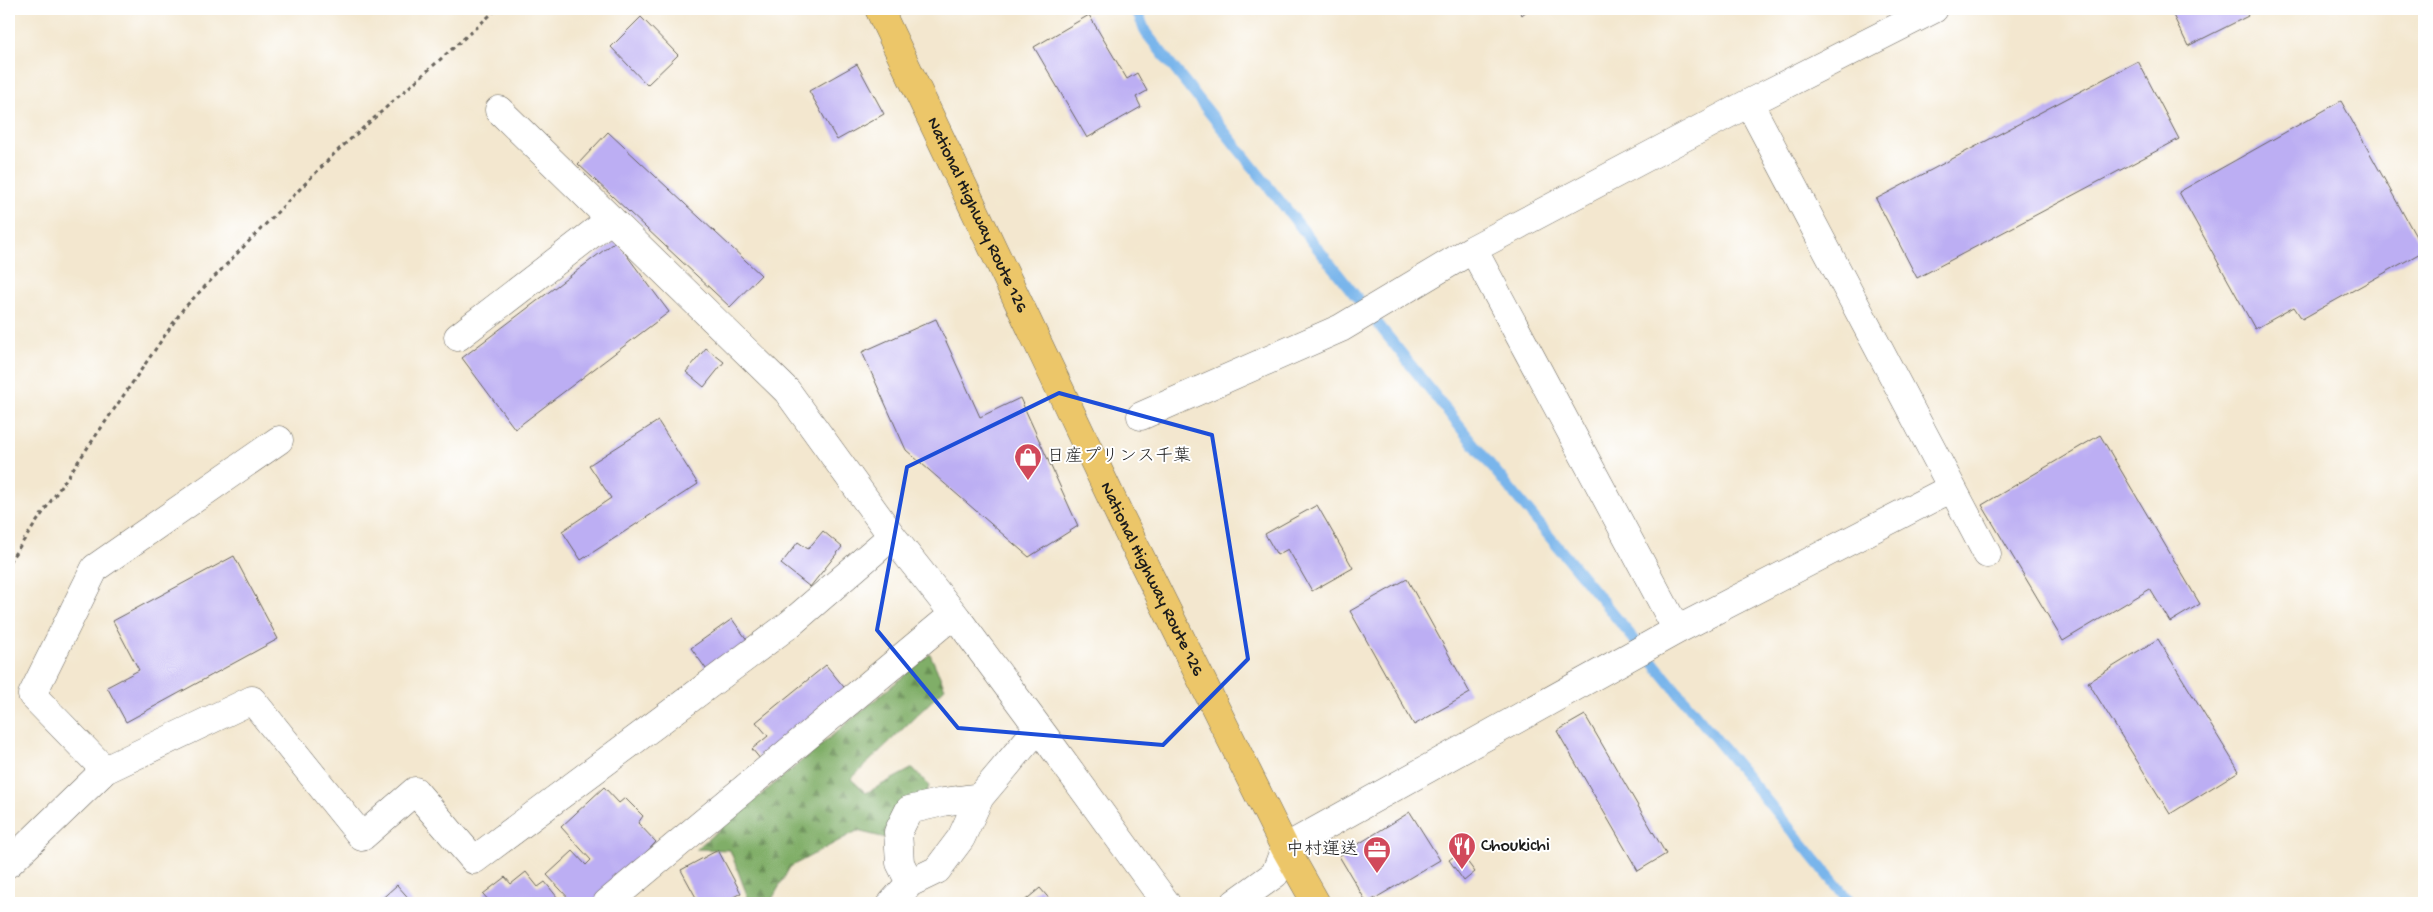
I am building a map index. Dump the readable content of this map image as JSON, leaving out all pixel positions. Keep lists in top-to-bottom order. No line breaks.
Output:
{"streets":{"highway":["National Highway Route 126"]},"places":{"shop":["日産プリンス千葉"],"restaurant":["Choukichi"],"office":["中村運送"]}}
